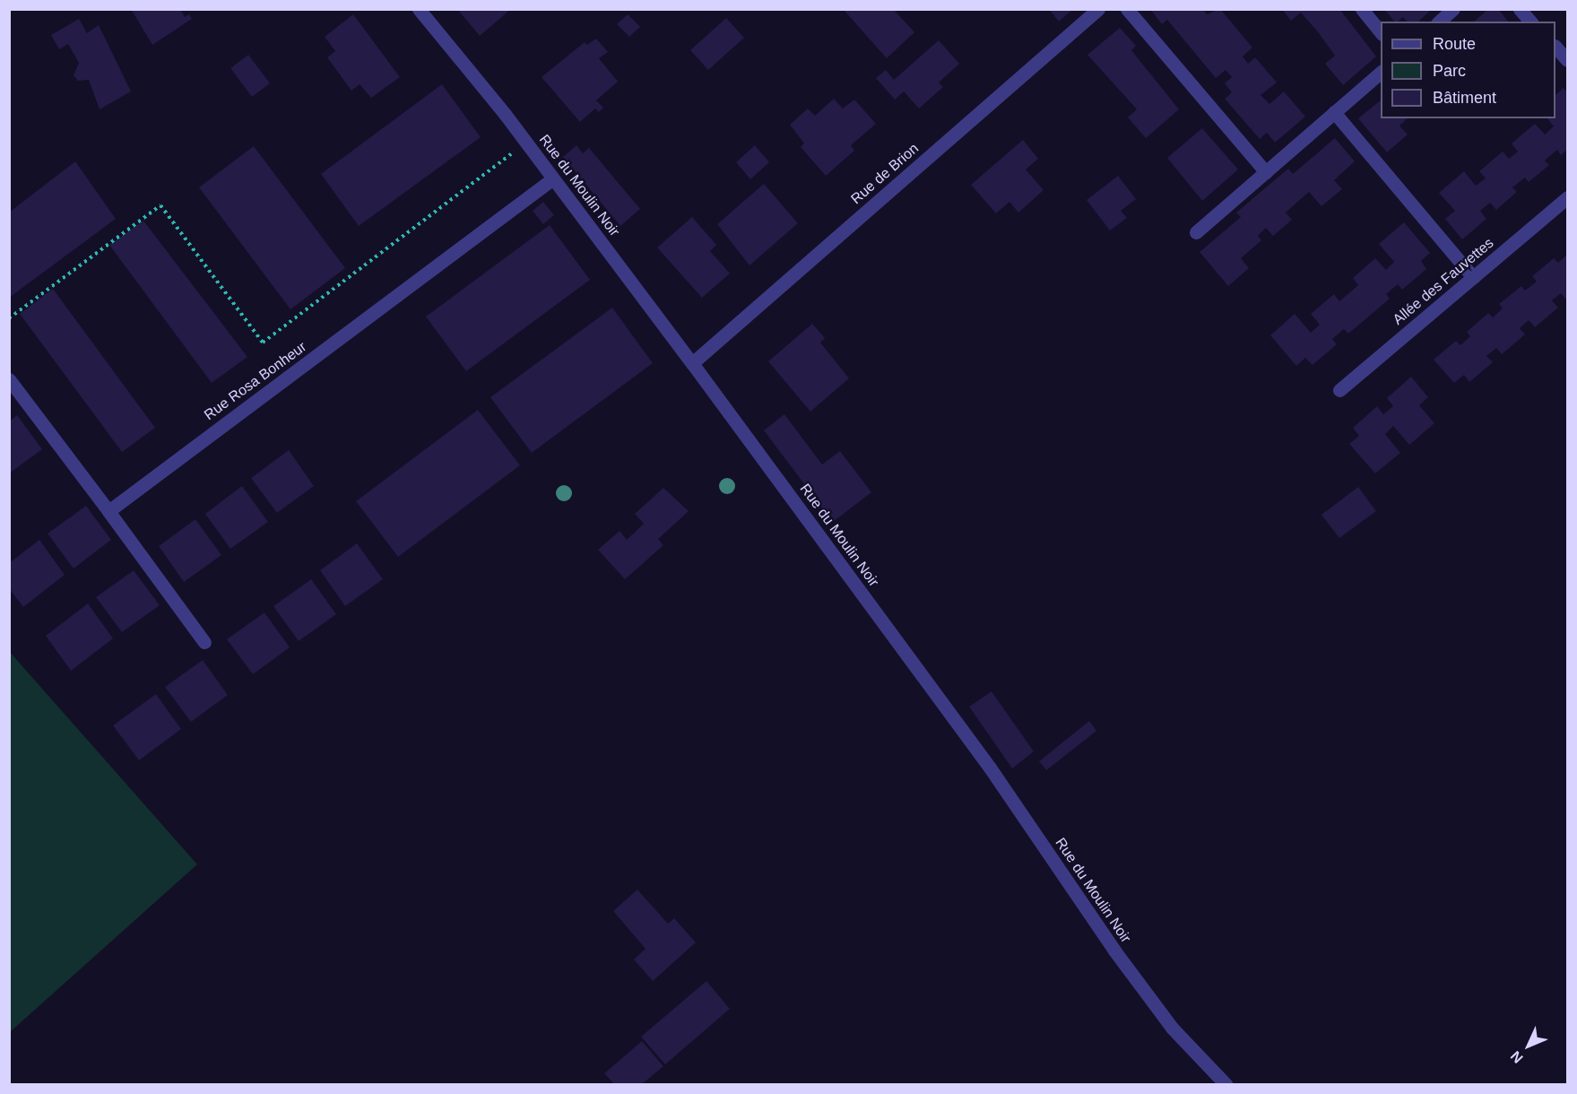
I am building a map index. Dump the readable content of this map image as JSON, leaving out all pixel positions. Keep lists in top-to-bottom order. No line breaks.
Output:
{"streets":{"street":["Rue de Brion","Rue du Moulin Noir","Allée des Fauvettes","Rue Rosa Bonheur"]},"crossings":[["Rue de Brion","Rue du Moulin Noir"],["Rue du Moulin Noir","Rue Rosa Bonheur"]],"legend":["Route","Parc","Bâtiment"],"north":"bottom left"}
